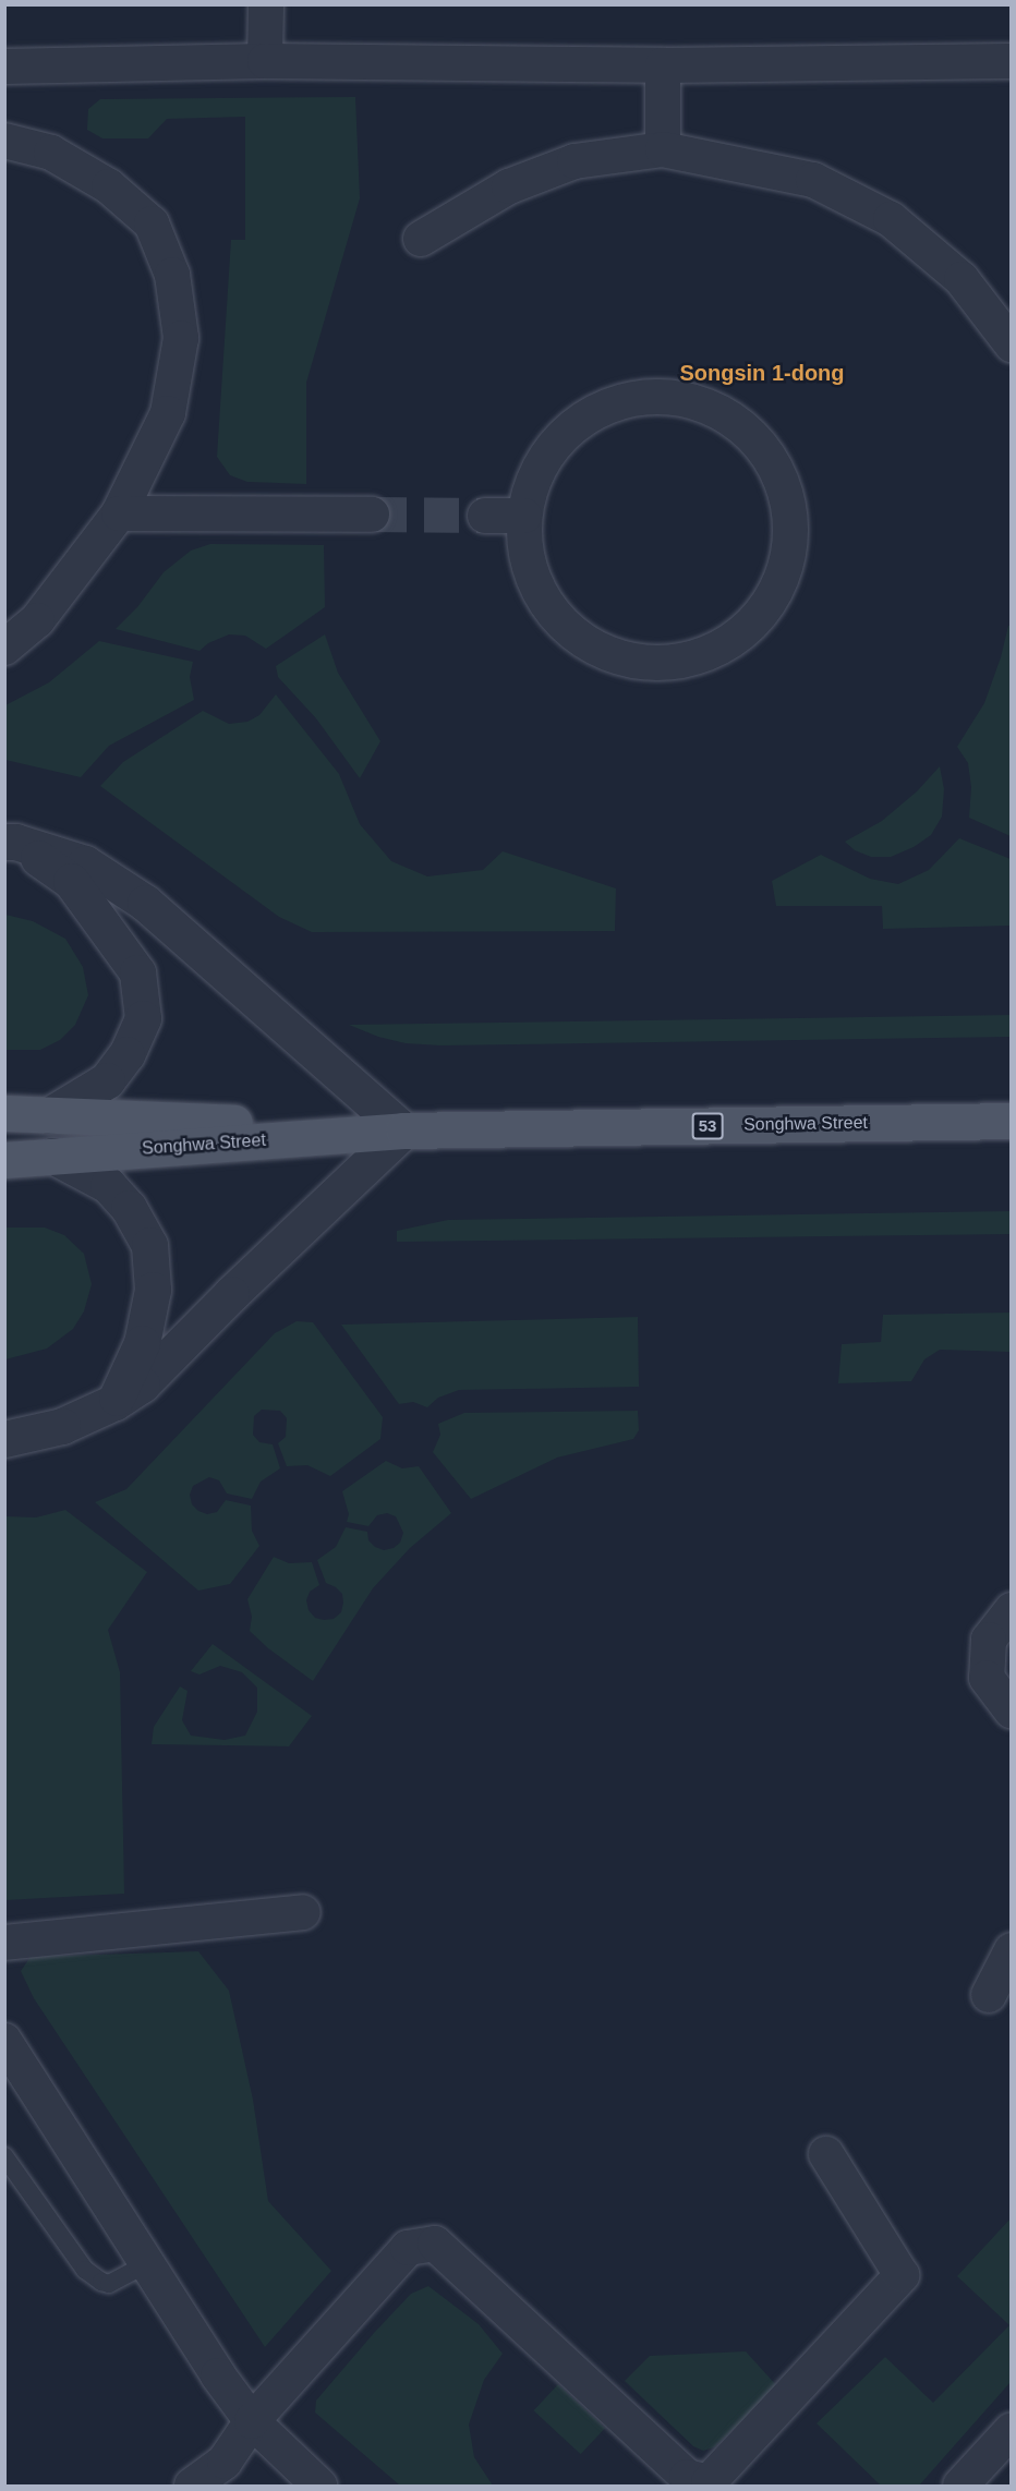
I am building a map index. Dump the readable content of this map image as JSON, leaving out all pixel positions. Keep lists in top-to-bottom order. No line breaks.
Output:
{"streets":{"main road":["Songhwa Street","53"]},"districts":["Songsin 1-dong"]}
